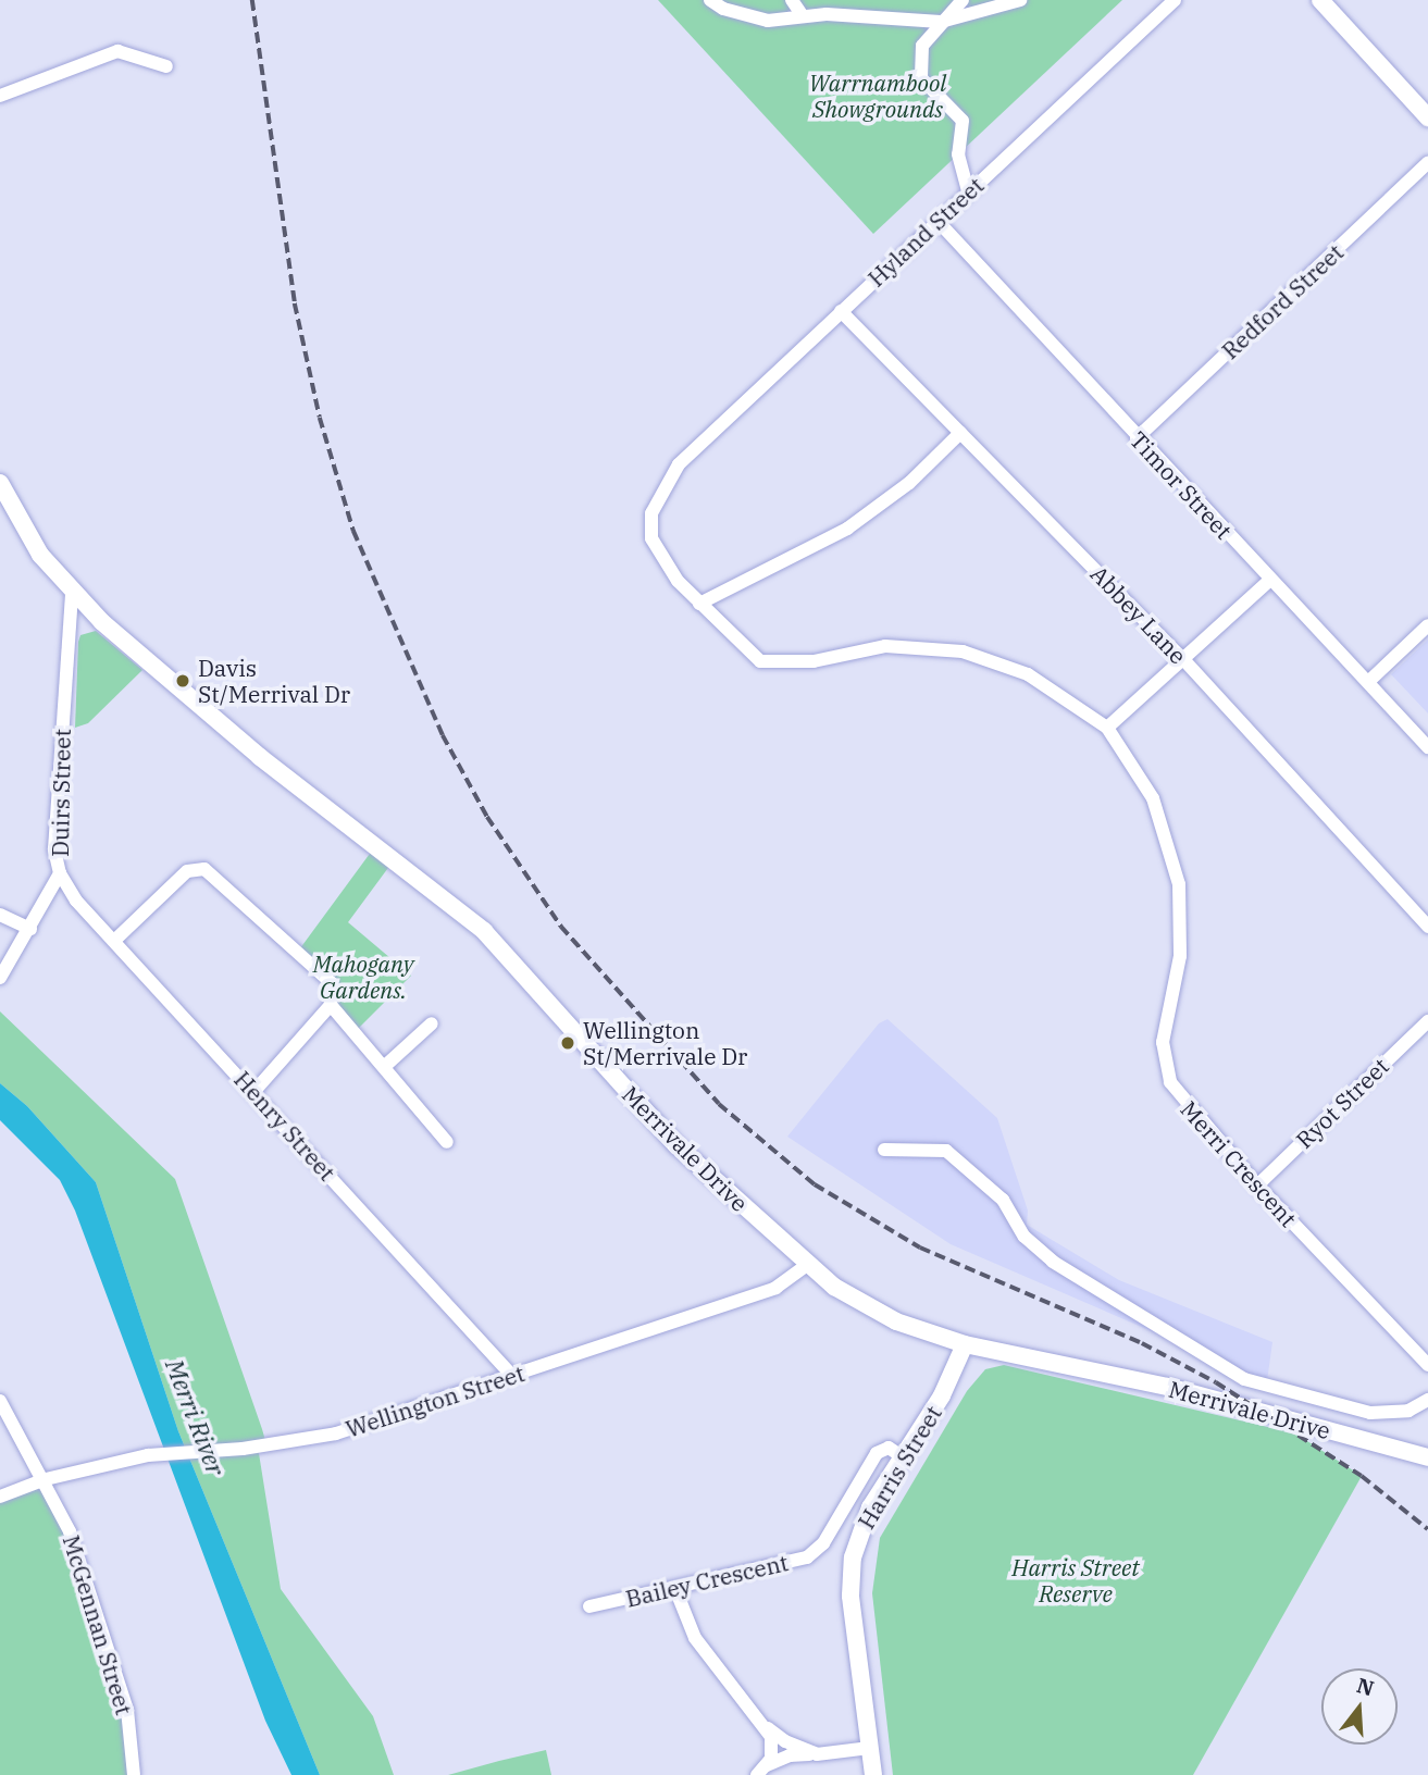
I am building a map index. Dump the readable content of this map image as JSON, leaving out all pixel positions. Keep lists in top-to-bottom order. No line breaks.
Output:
{"streets":{"street":["Hyland Street","Redford Street","Timor Street","Abbey Lane","Duirs Street","Ryot Street","Henry Street","Merrivale Drive","Merri Crescent","Wellington Street","Harris Street","Bailey Crescent","McGennan Street"]},"crossings":[["Hyland Street","Timor Street"],["Hyland Street","Abbey Lane"],["Hyland Street","Merri Crescent"],["Redford Street","Timor Street"],["Duirs Street","Henry Street"],["Duirs Street","Merrivale Drive"],["Ryot Street","Merri Crescent"],["Henry Street","Wellington Street"],["Merrivale Drive","Wellington Street"],["Merrivale Drive","Harris Street"],["Wellington Street","McGennan Street"],["Harris Street","Bailey Crescent"]],"water":["Merri River"],"parks":["Warrnambool Showgrounds","Mahogany Gardens.","Harris Street Reserve"],"places":["Davis St/Merrival Dr","Wellington St/Merrivale Dr"],"north":"top"}
